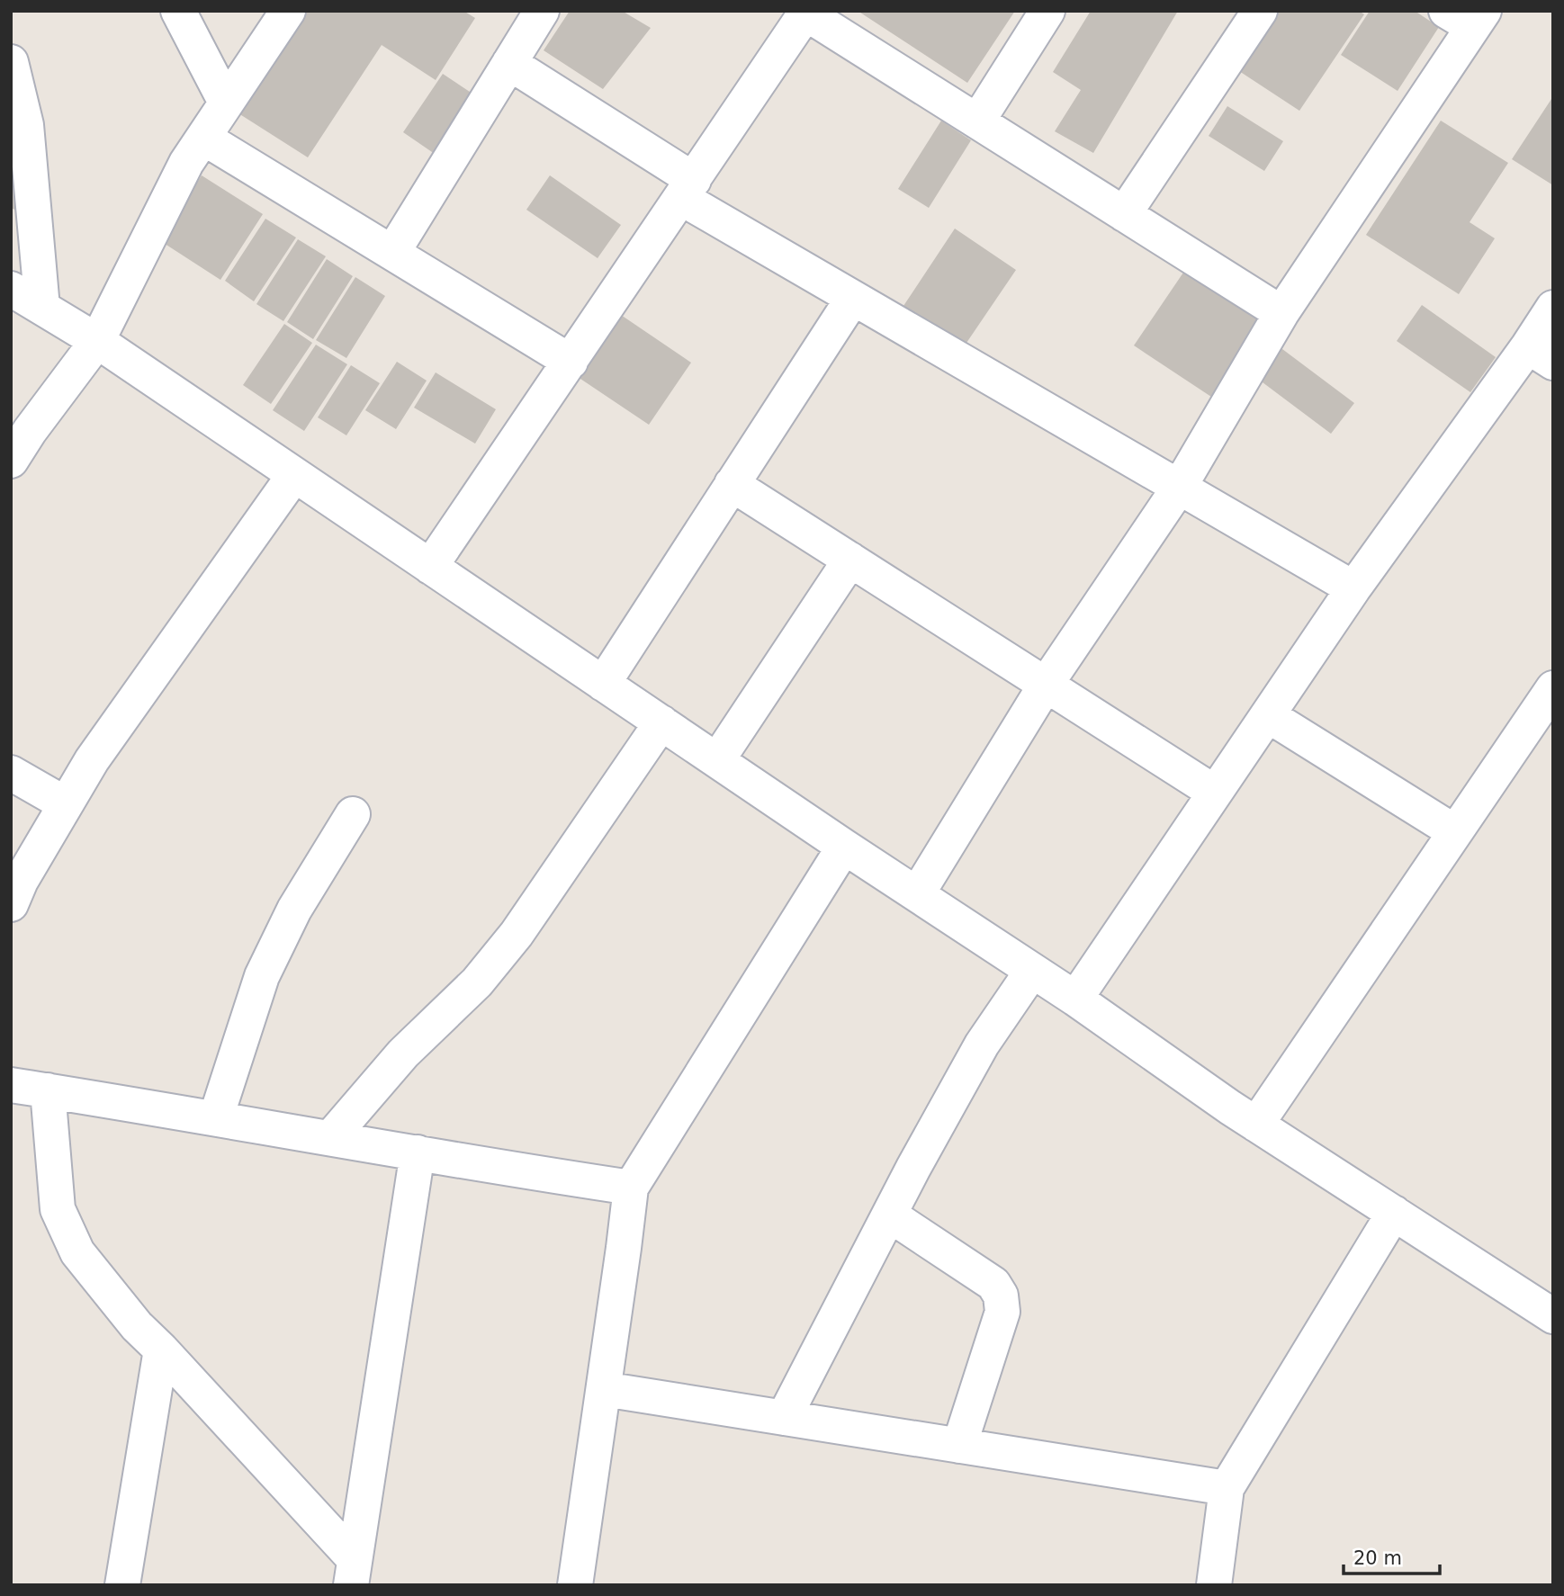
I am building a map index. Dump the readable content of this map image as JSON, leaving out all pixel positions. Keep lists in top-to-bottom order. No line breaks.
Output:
{"scale_bar":"20 m"}
